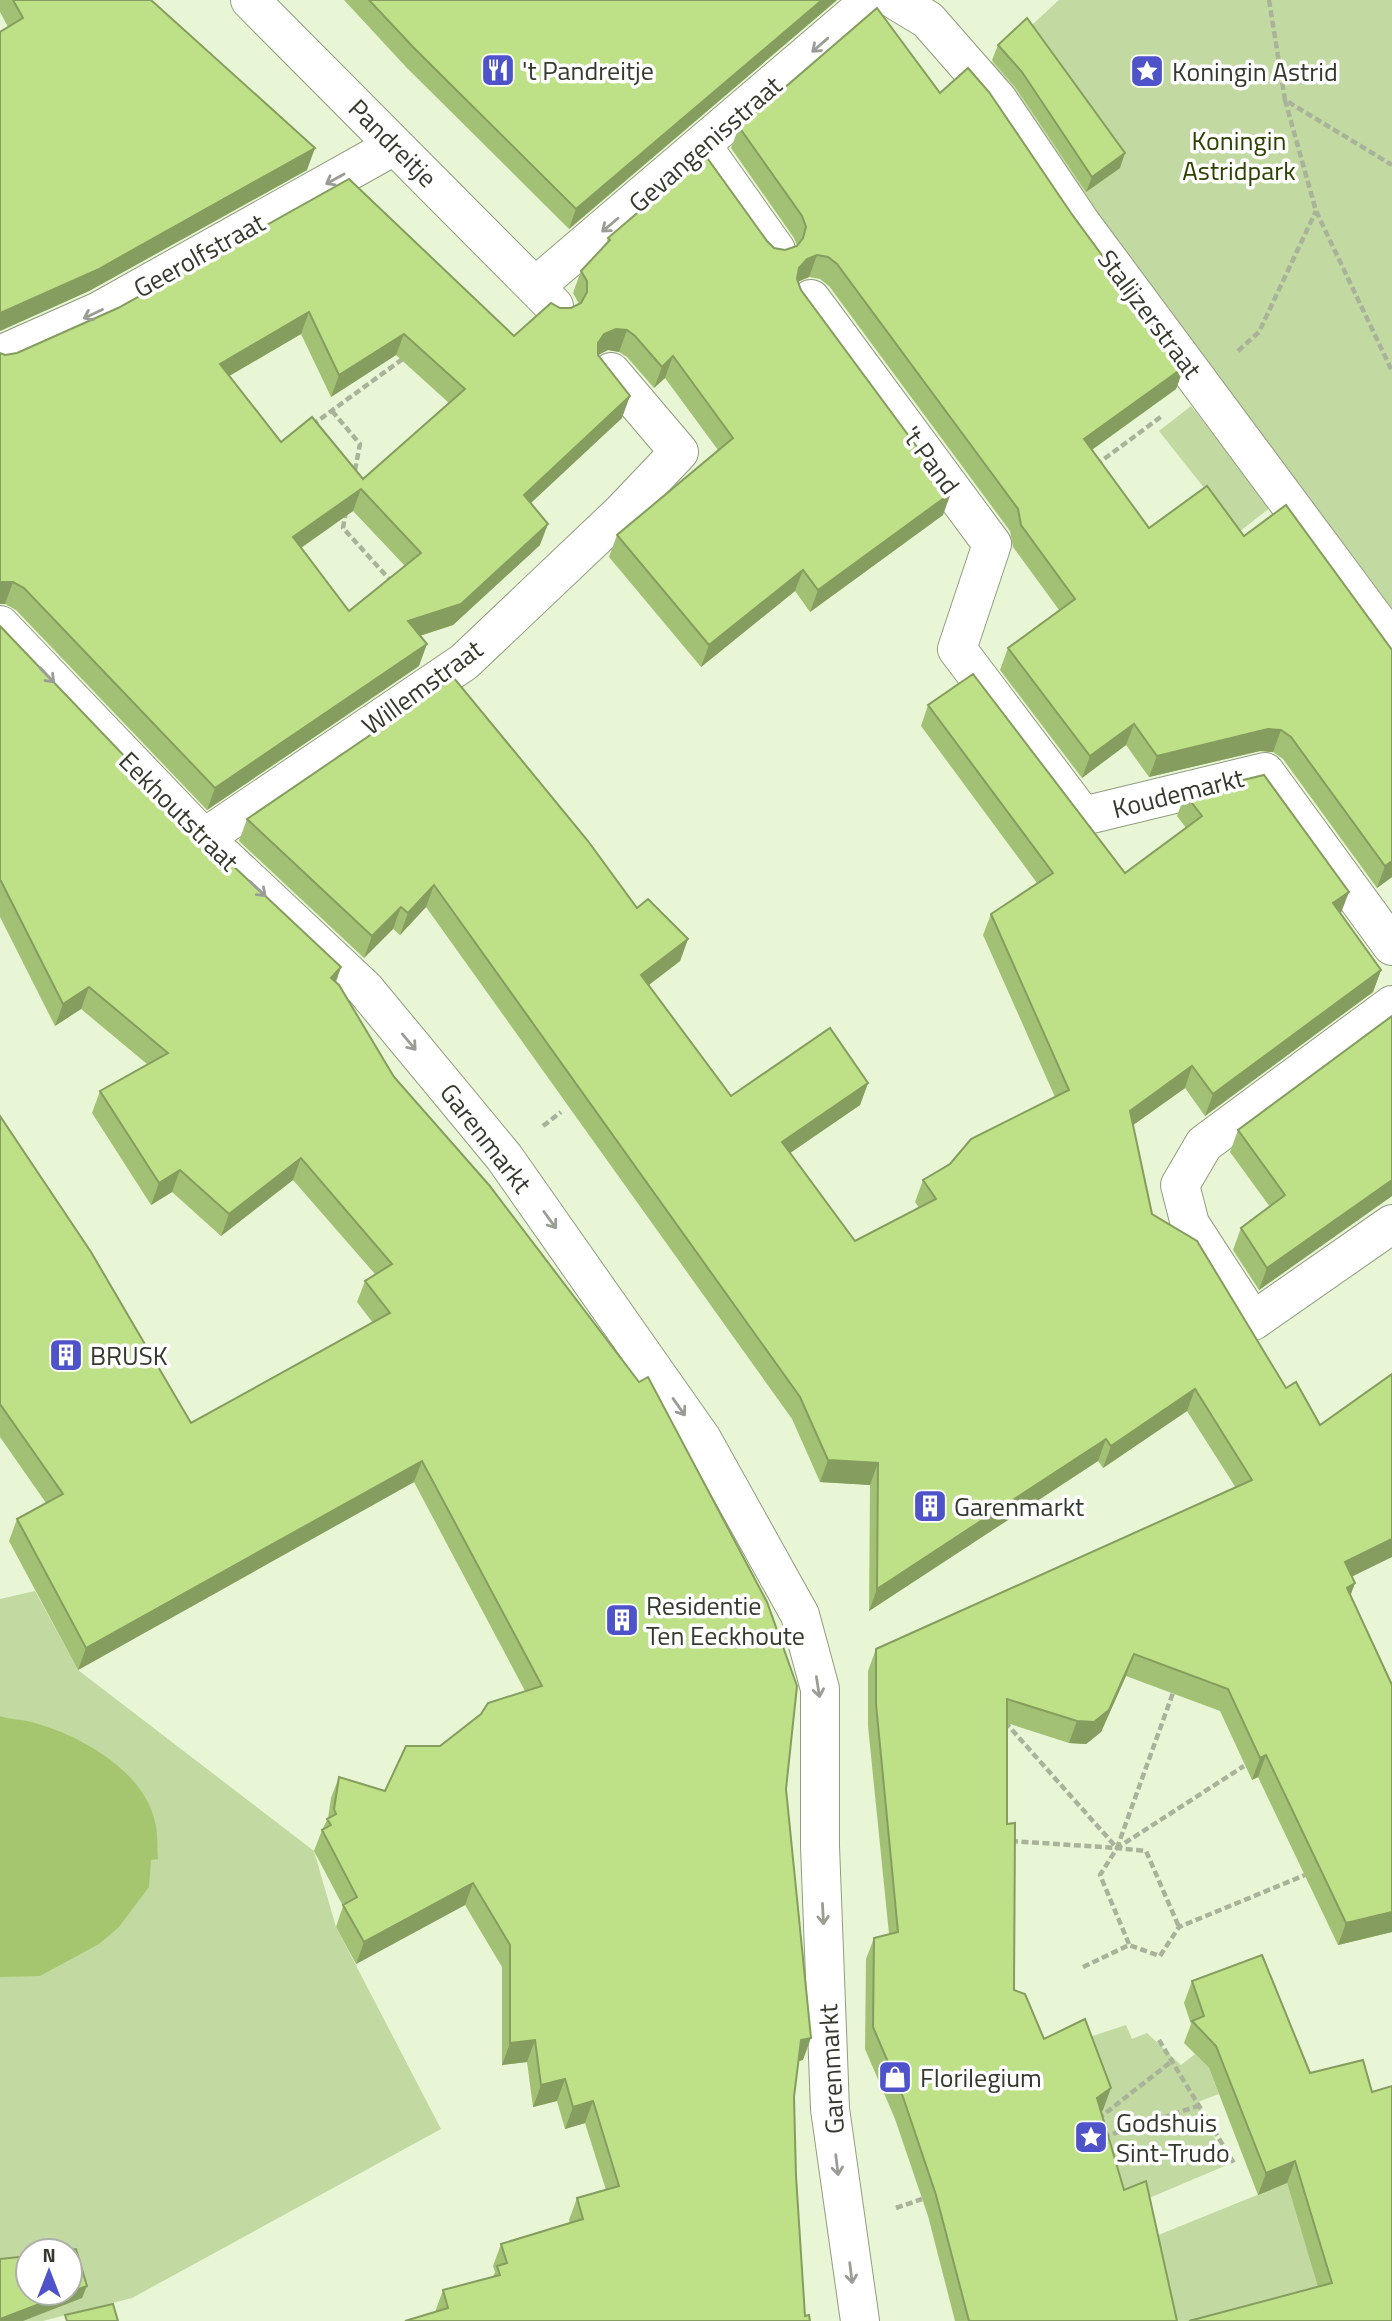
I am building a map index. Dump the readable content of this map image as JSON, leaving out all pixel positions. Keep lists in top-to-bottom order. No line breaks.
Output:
{"streets":{"street":["Pandreitje","Gevangenisstraat","Geerolfstraat","Stalijzerstraat","'t Pand","Willemstraat","Koudemarkt","Eekhoutstraat","Garenmarkt"]},"crossings":[["Pandreitje","Gevangenisstraat"],["Pandreitje","Geerolfstraat"],["'t Pand","Koudemarkt"],["Willemstraat","Eekhoutstraat"],["Eekhoutstraat","Garenmarkt"]],"one_way":["Gevangenisstraat","Geerolfstraat","Eekhoutstraat","Garenmarkt"],"parks":["Koningin Astridpark"],"places":{"restaurant":["'t Pandreitje"],"place":["Koningin Astrid","Godshuis Sint-Trudo"],"building":["BRUSK","Garenmarkt","Residentie Ten Eeckhoute"],"shop":["Florilegium"]},"north":"top"}
